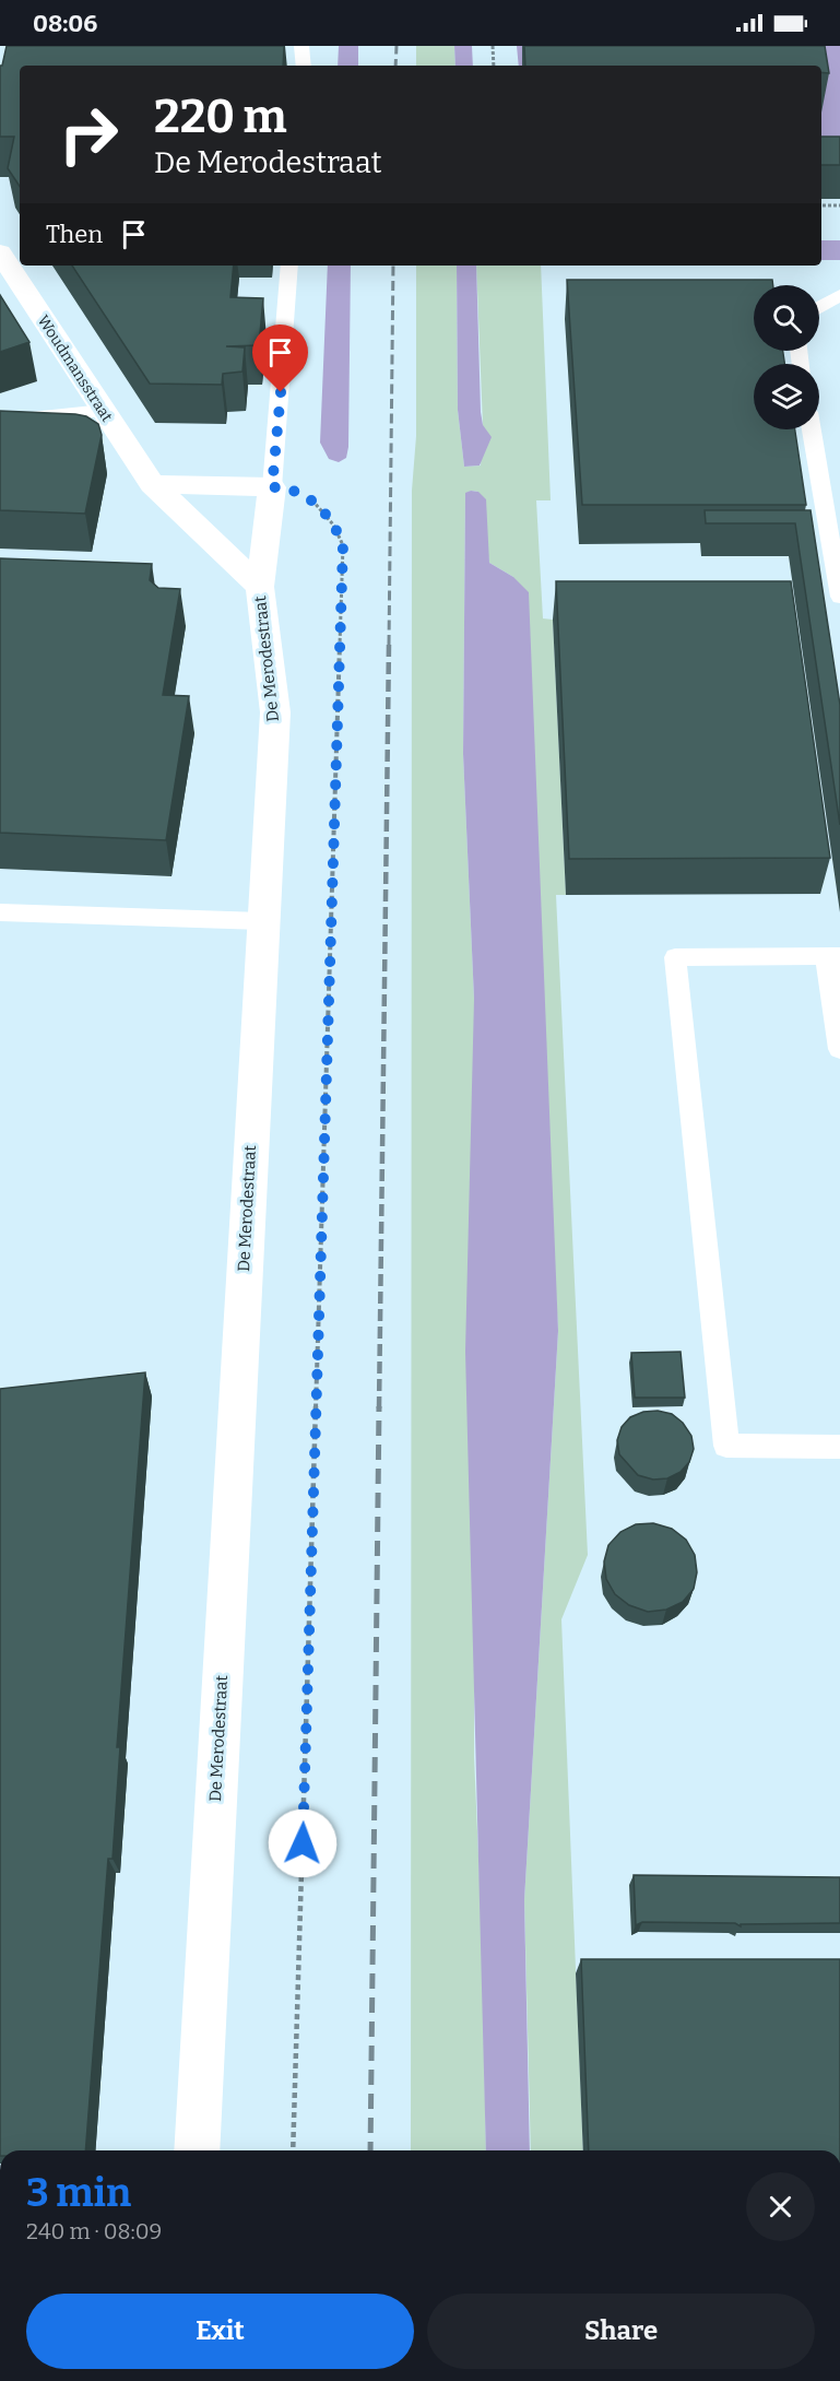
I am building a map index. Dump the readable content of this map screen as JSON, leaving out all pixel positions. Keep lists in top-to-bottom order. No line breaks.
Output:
{"streets":{"street":["Woudmansstraat","De Merodestraat"]},"crossings":[["Woudmansstraat","De Merodestraat"]],"page":{"status":"08:06","turn":["220 m","De Merodestraat"],"then":"Then","heading":["3 min","240 m · 08:09"],"buttons":["Exit","Share"]}}
